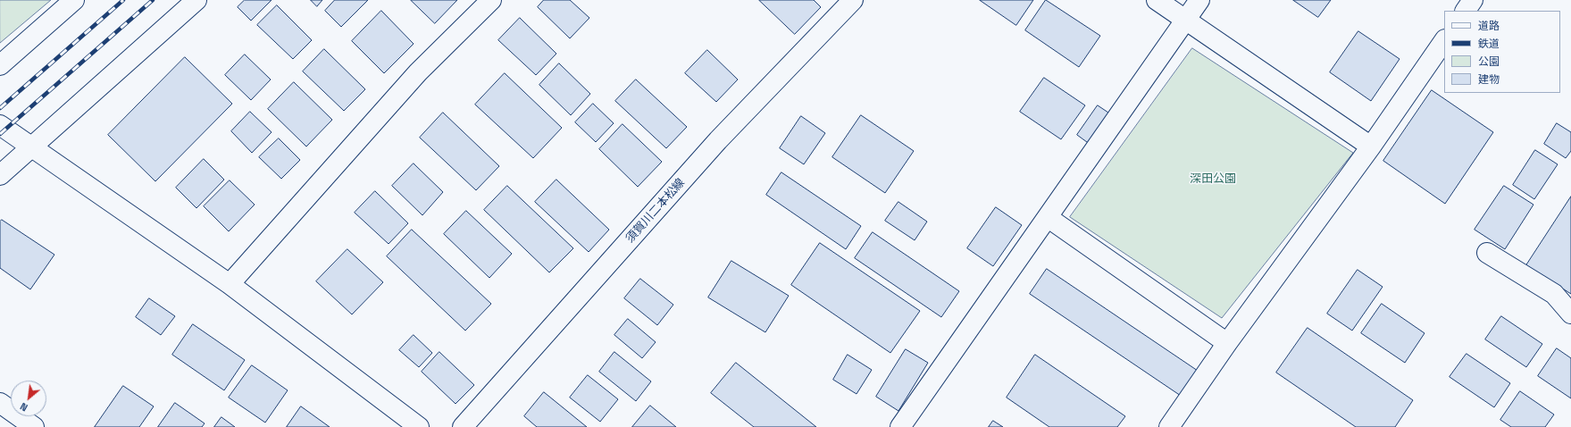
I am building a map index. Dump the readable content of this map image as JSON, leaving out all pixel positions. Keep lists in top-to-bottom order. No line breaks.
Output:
{"streets":{"street":["須賀川二本松線"]},"parks":["深田公園"],"legend":["道路","鉄道","公園","建物"],"north":"bottom left"}
